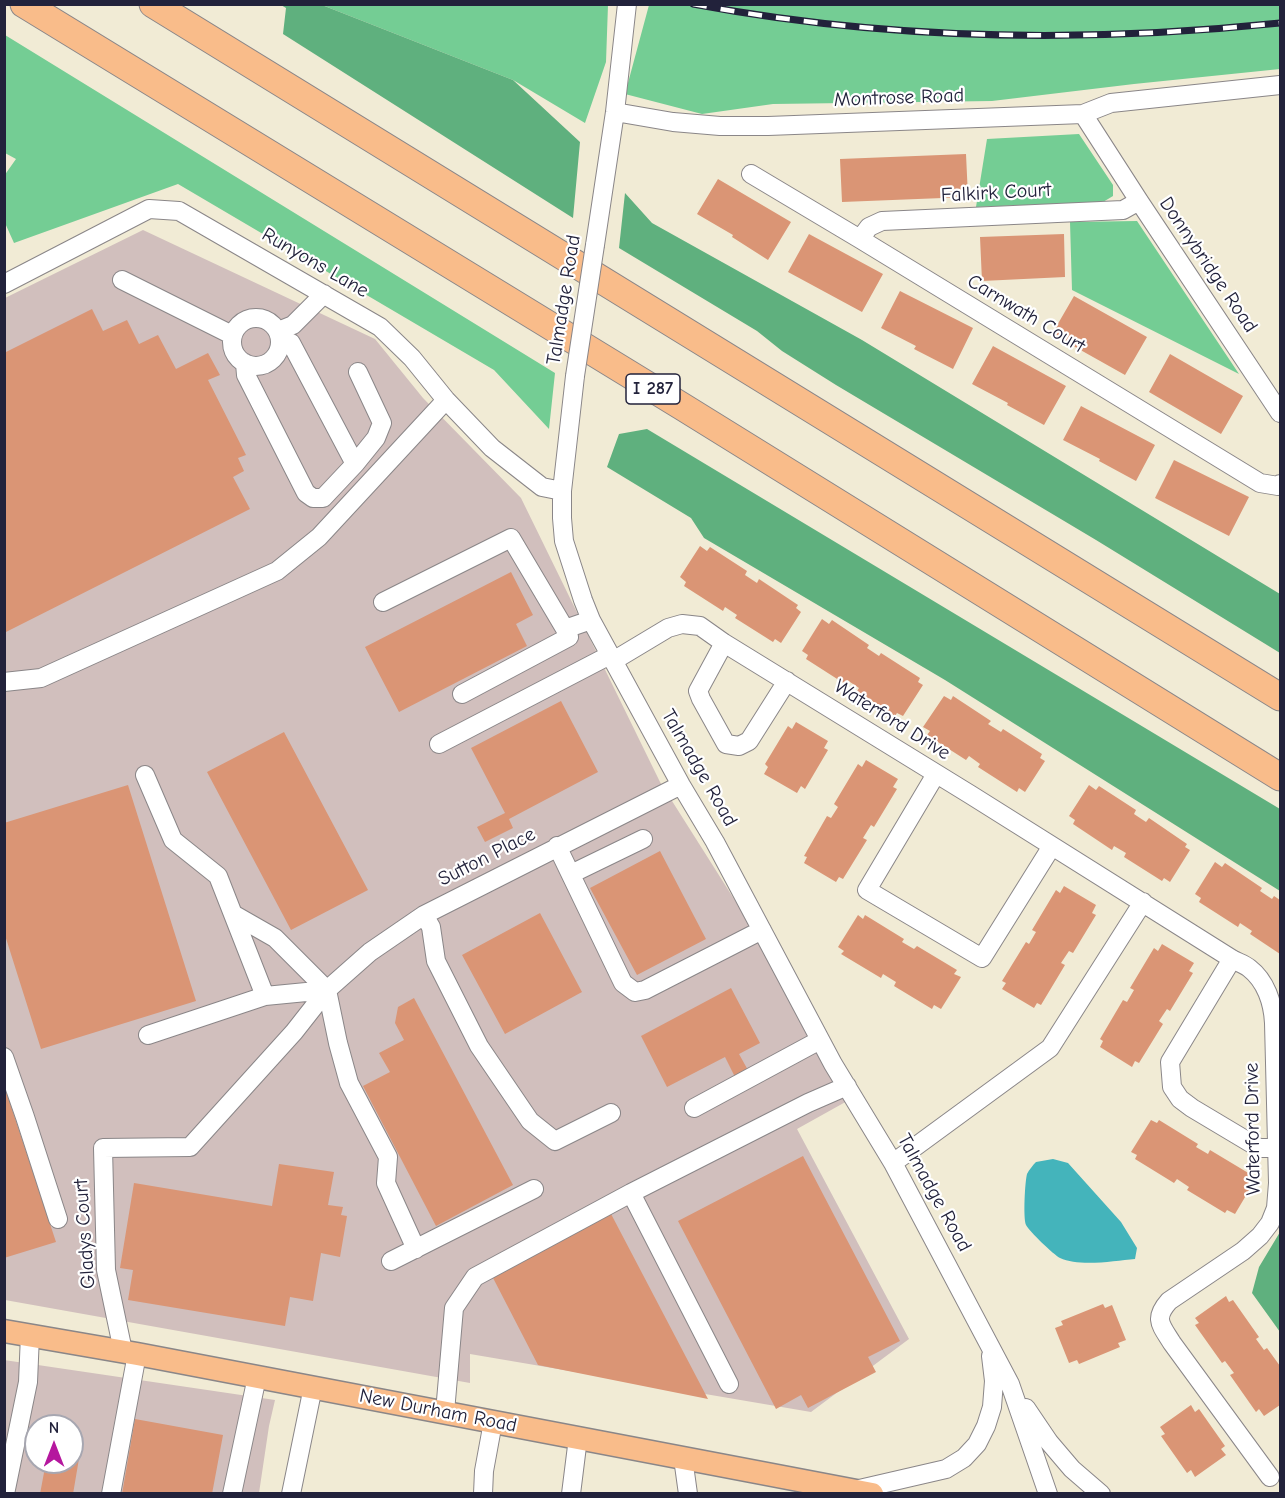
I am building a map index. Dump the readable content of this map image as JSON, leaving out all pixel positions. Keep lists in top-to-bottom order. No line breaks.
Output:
{"streets":{"highway":["I 287"],"main road":["New Durham Road"],"street":["Montrose Road","Falkirk Court","Runyons Lane","Donnybridge Road","Talmadge Road","Carnwath Court","Waterford Drive","Sutton Place","Gladys Court"]},"crossings":[["Montrose Road","Talmadge Road"],["Falkirk Court","Donnybridge Road"],["Falkirk Court","Carnwath Court"],["Runyons Lane","Talmadge Road"],["Talmadge Road","Waterford Drive"],["Talmadge Road","Sutton Place"],["Sutton Place","Gladys Court"],["Gladys Court","New Durham Road"]],"north":"top"}
